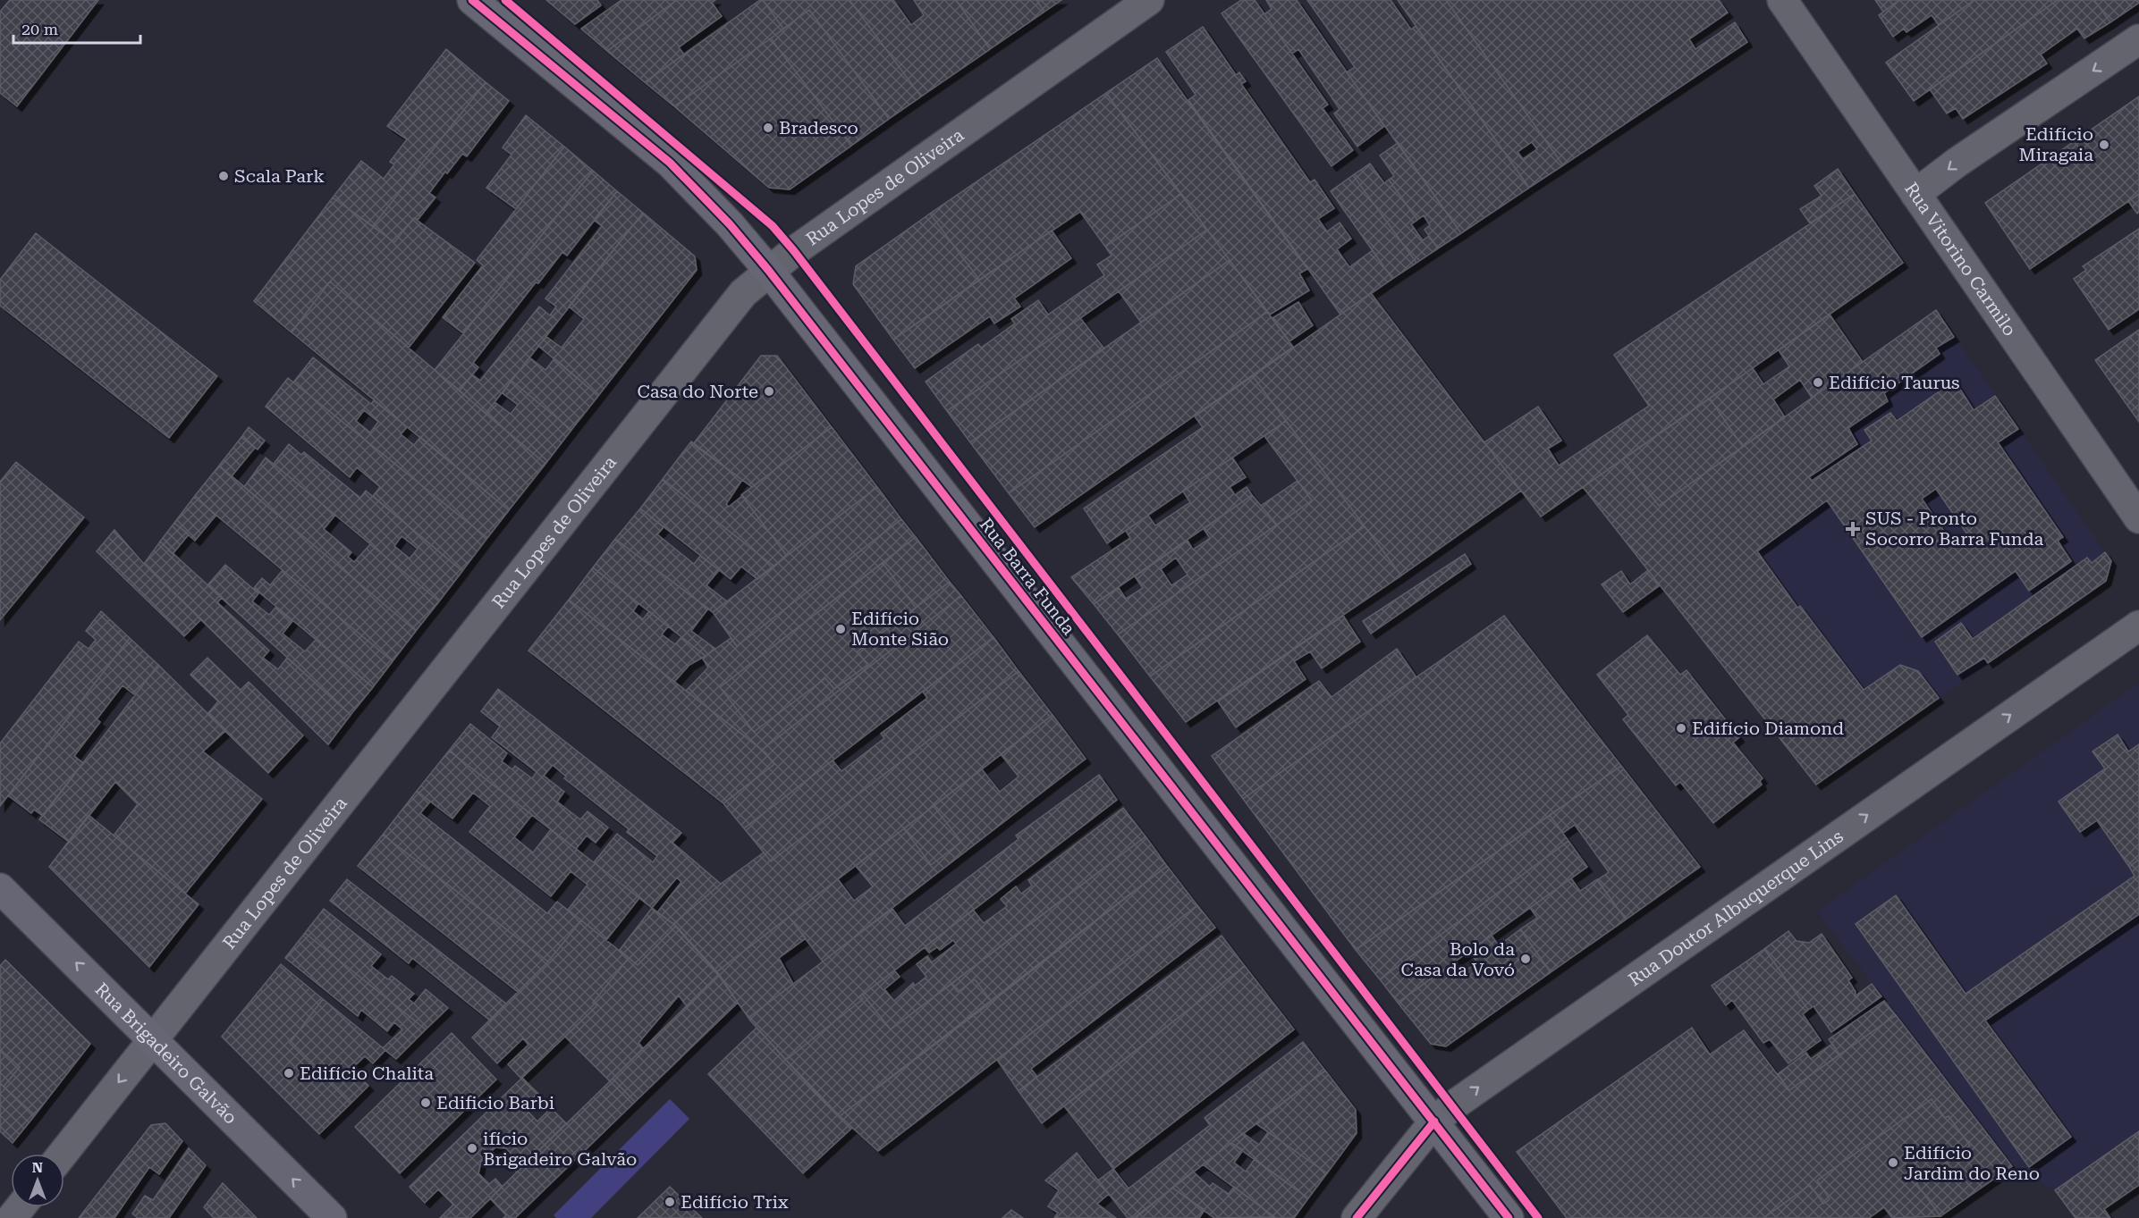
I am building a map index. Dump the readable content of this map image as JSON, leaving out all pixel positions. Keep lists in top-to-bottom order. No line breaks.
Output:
{"streets":{"street":["Rua Lopes de Oliveira","Rua Vitorino Carmilo","Rua Barra Funda","Rua Doutor Albuquerque Lins","Rua Brigadeiro Galvão"]},"crossings":[["Rua Lopes de Oliveira","Rua Barra Funda"],["Rua Lopes de Oliveira","Rua Brigadeiro Galvão"],["Rua Barra Funda","Rua Doutor Albuquerque Lins"]],"one_way":["Rua Doutor Albuquerque Lins","Rua Brigadeiro Galvão"],"places":{"other":["Bradesco","Edifício Miragaia","Scala Park","Edifício Taurus","Casa do Norte","Edifício Monte Sião","Edifício Diamond","Bolo da Casa da Vovó","Edifício Chalita","Edificio Barbi","ifício Brigadeiro Galvão","Edifício Jardim do Reno","Edifício Trix"],"health":["SUS - Pronto Socorro Barra Funda"]},"scale_bar":"20 m","north":"top"}
